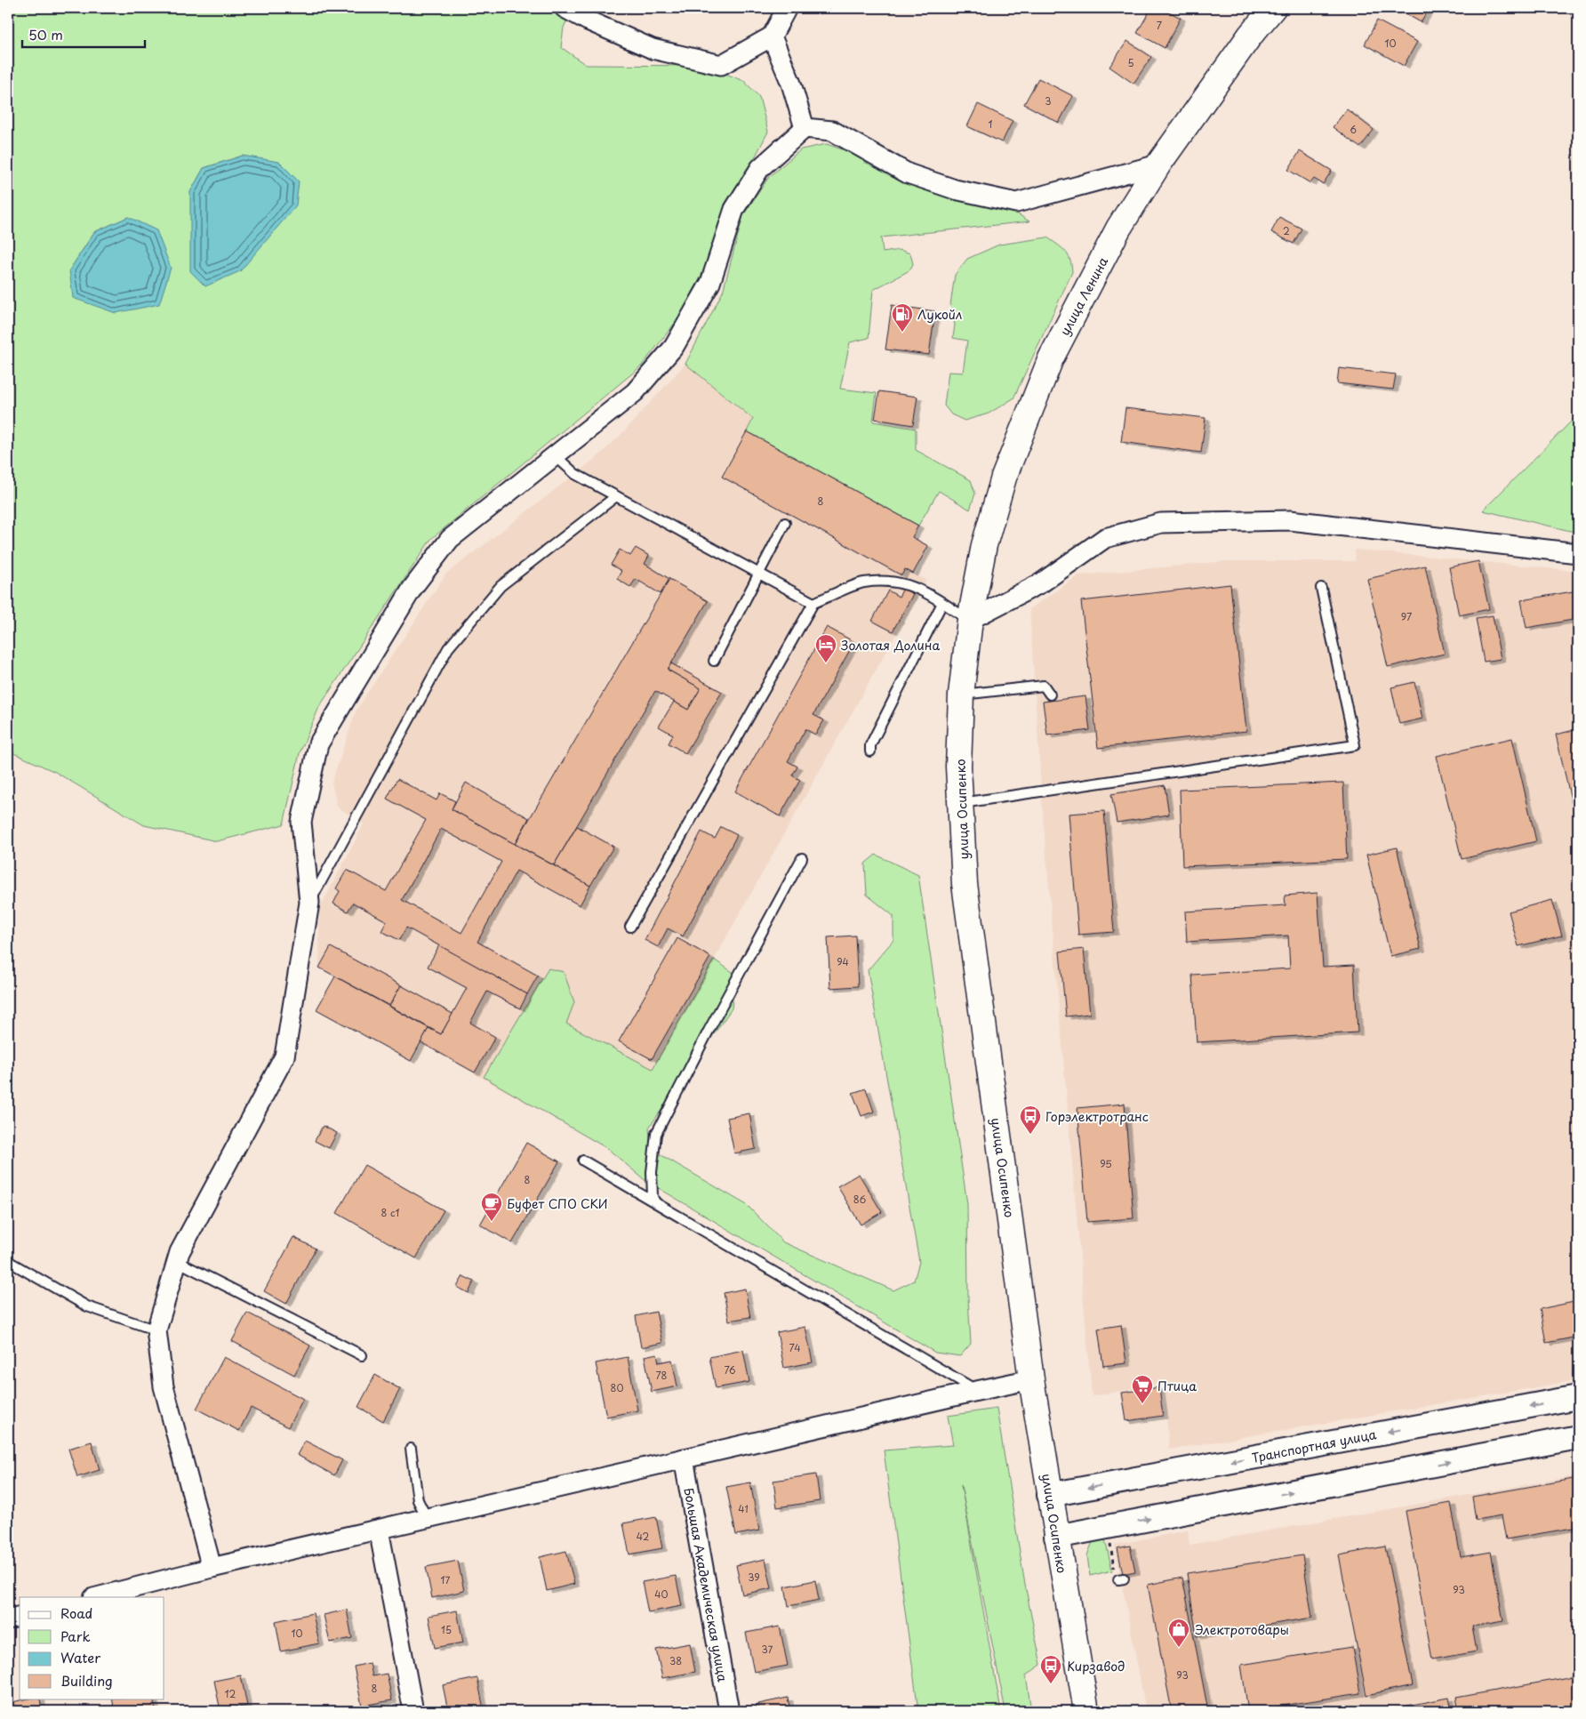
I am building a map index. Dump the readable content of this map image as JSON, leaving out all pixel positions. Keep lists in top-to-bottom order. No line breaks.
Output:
{"streets":{"main road":["улица Ленина","улица Осипенко"],"street":["Транспортная улица","Большая Академическая улица"]},"crossings":[["улица Ленина","улица Осипенко"],["улица Осипенко","Транспортная улица"]],"places":{"fuel station":["Лукойл"],"hotel":["Золотая Долина"],"bus stop":["Горэлектротранс","Кирзавод"],"cafe":["Буфет СПО СКИ"],"supermarket":["Птица"],"shop":["Электротовары"]},"house_numbers":["7","10","5","3","1","6","2","8","97","94","95","8","86","8 с1","74","76","78","80","41","42","39","17","93","40","15","10","37","38","93","8","12"],"legend":["Road","Park","Water","Building"],"scale_bar":"50 m"}
